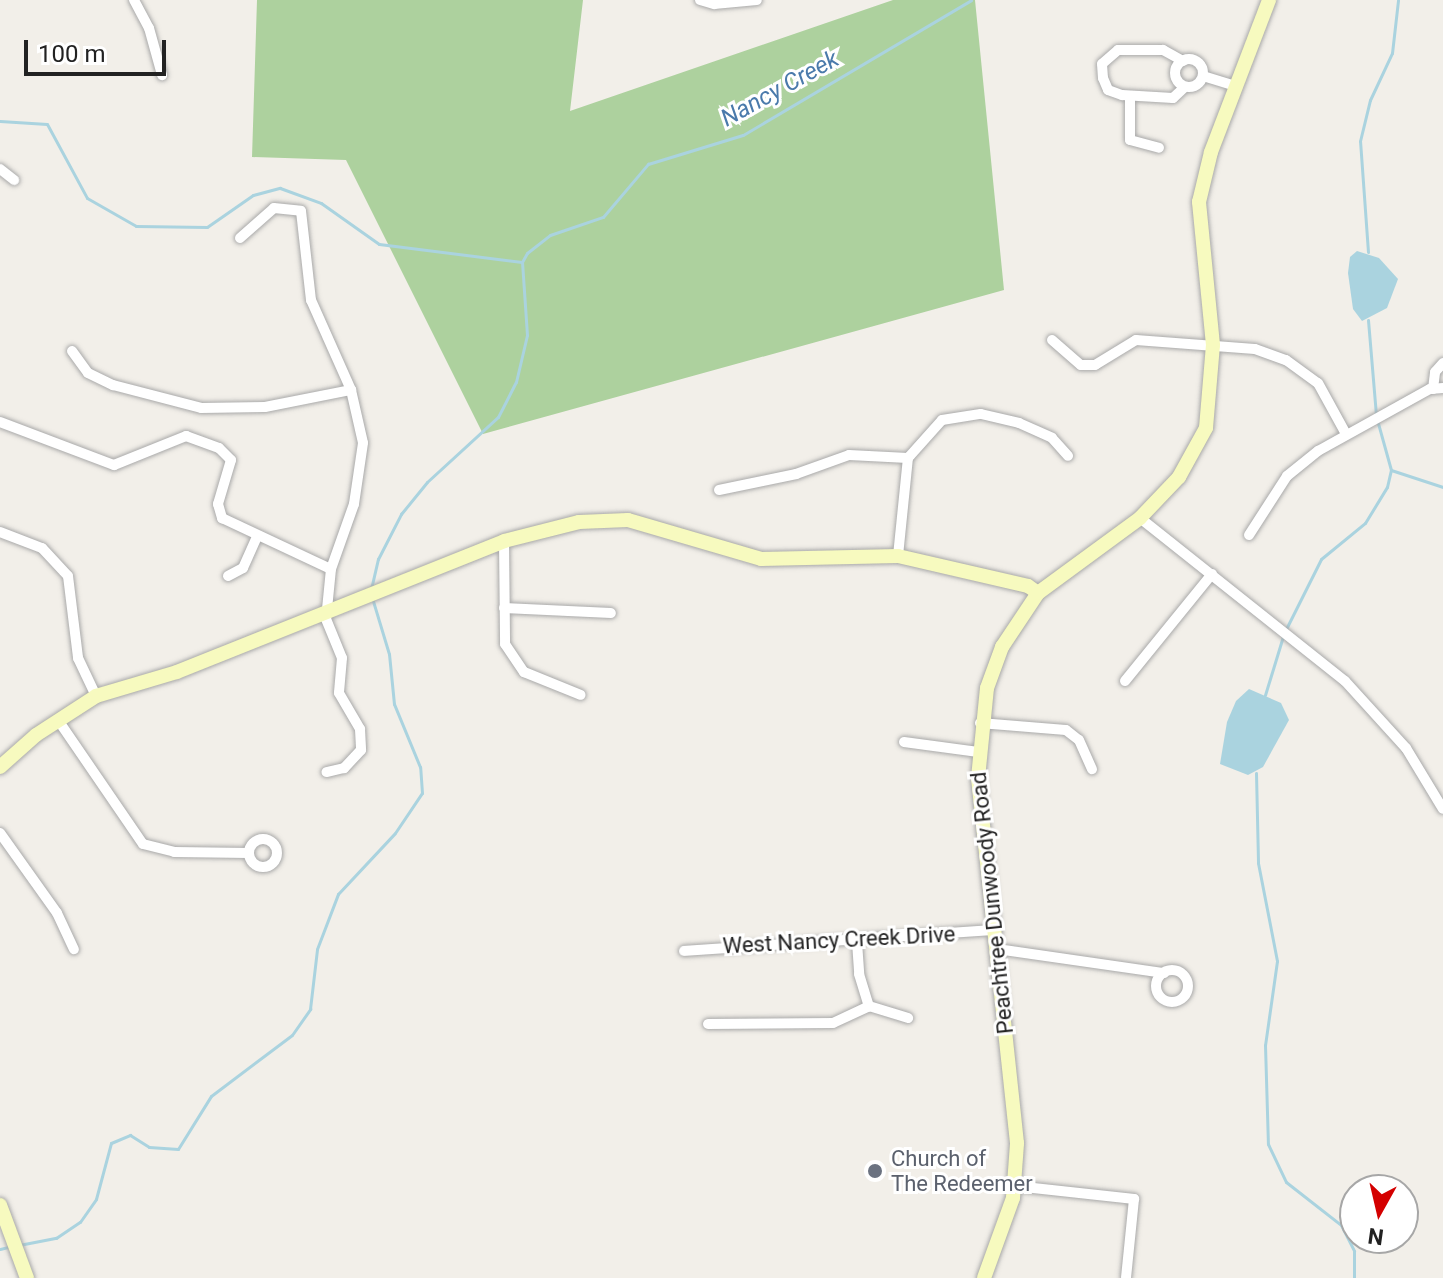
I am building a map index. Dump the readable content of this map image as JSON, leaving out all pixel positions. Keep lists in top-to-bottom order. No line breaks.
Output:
{"streets":{"main road":["Peachtree Dunwoody Road"],"street":["West Nancy Creek Drive"]},"crossings":[["Peachtree Dunwoody Road","West Nancy Creek Drive"]],"water":["Nancy Creek"],"places":["Church of The Redeemer"],"scale_bar":"100 m","north":"bottom"}
